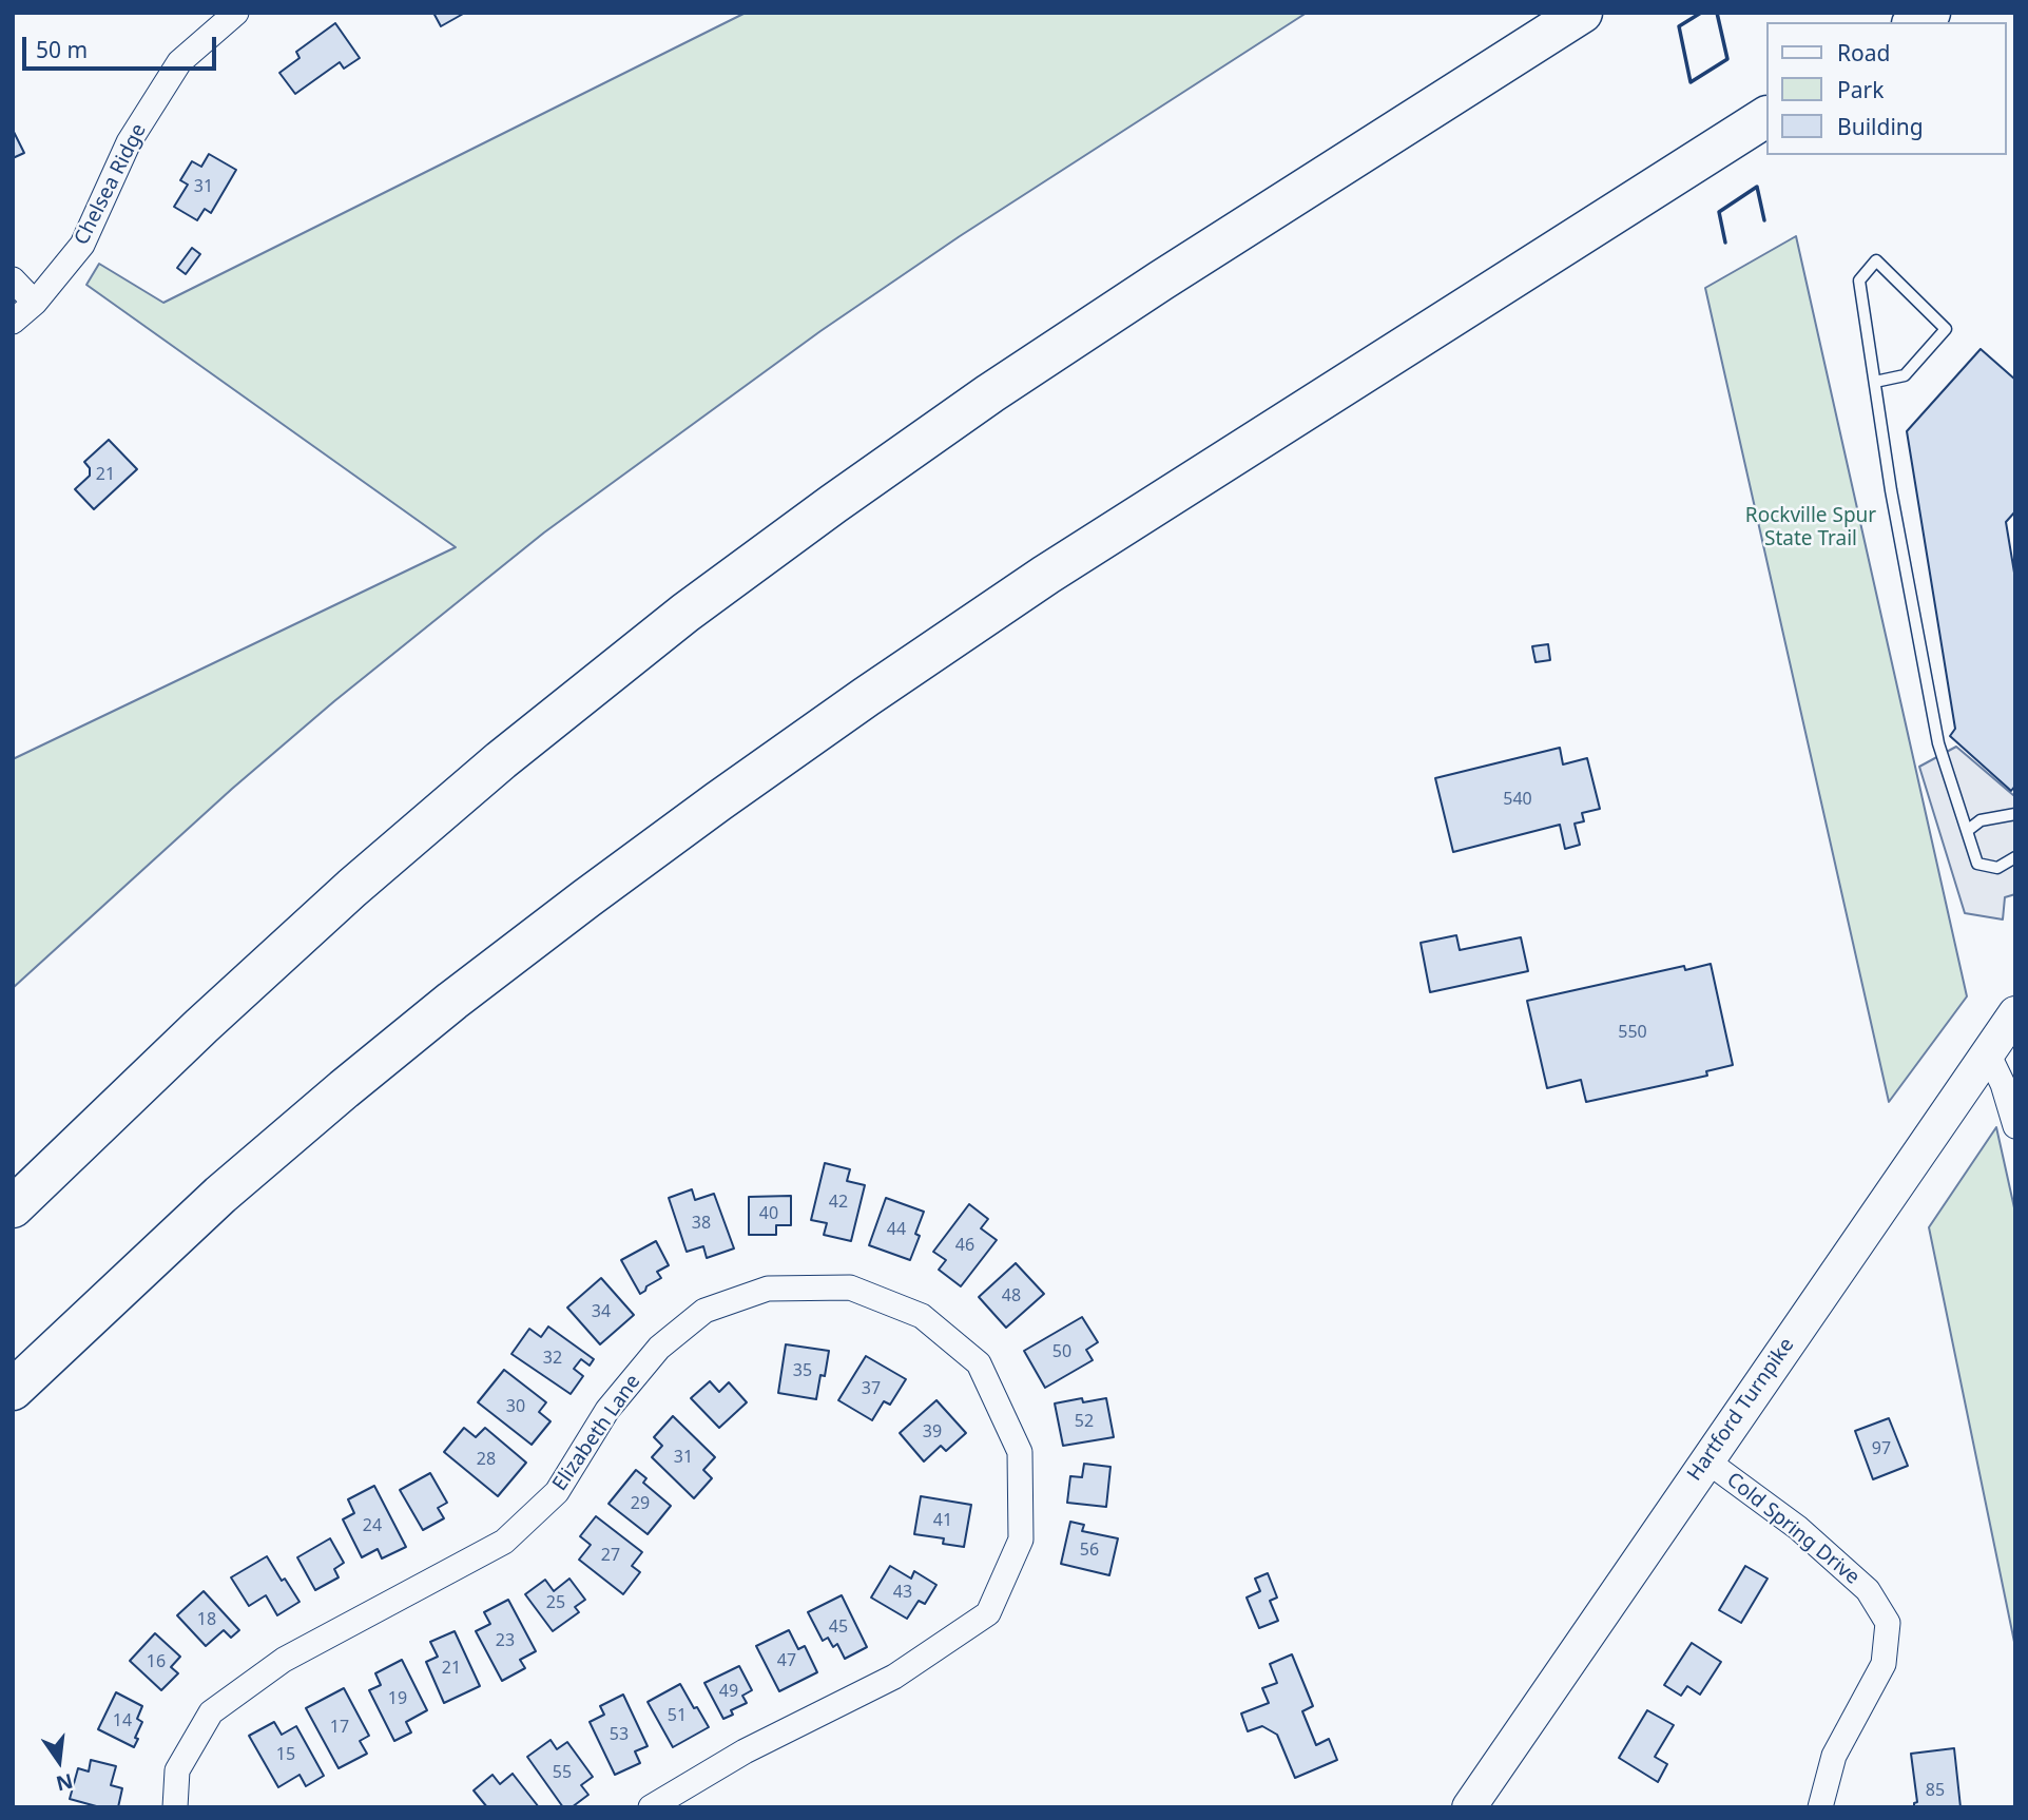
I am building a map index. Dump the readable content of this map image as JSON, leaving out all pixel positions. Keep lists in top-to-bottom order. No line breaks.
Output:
{"streets":{"main road":["Hartford Turnpike"],"street":["Chelsea Ridge","Elizabeth Lane","Cold Spring Drive"]},"crossings":[["Hartford Turnpike","Cold Spring Drive"]],"parks":["Rockville Spur State Trail"],"house_numbers":["31","21","540","550","42","40","38","44","46","48","34","50","32","35","37","30","52","39","97","31","28","29","41","24","56","27","43","25","18","45","23","47","16","21","49","19","51","14","17","53","15","55","85"],"legend":["Road","Park","Building"],"scale_bar":"50 m","north":"bottom"}
